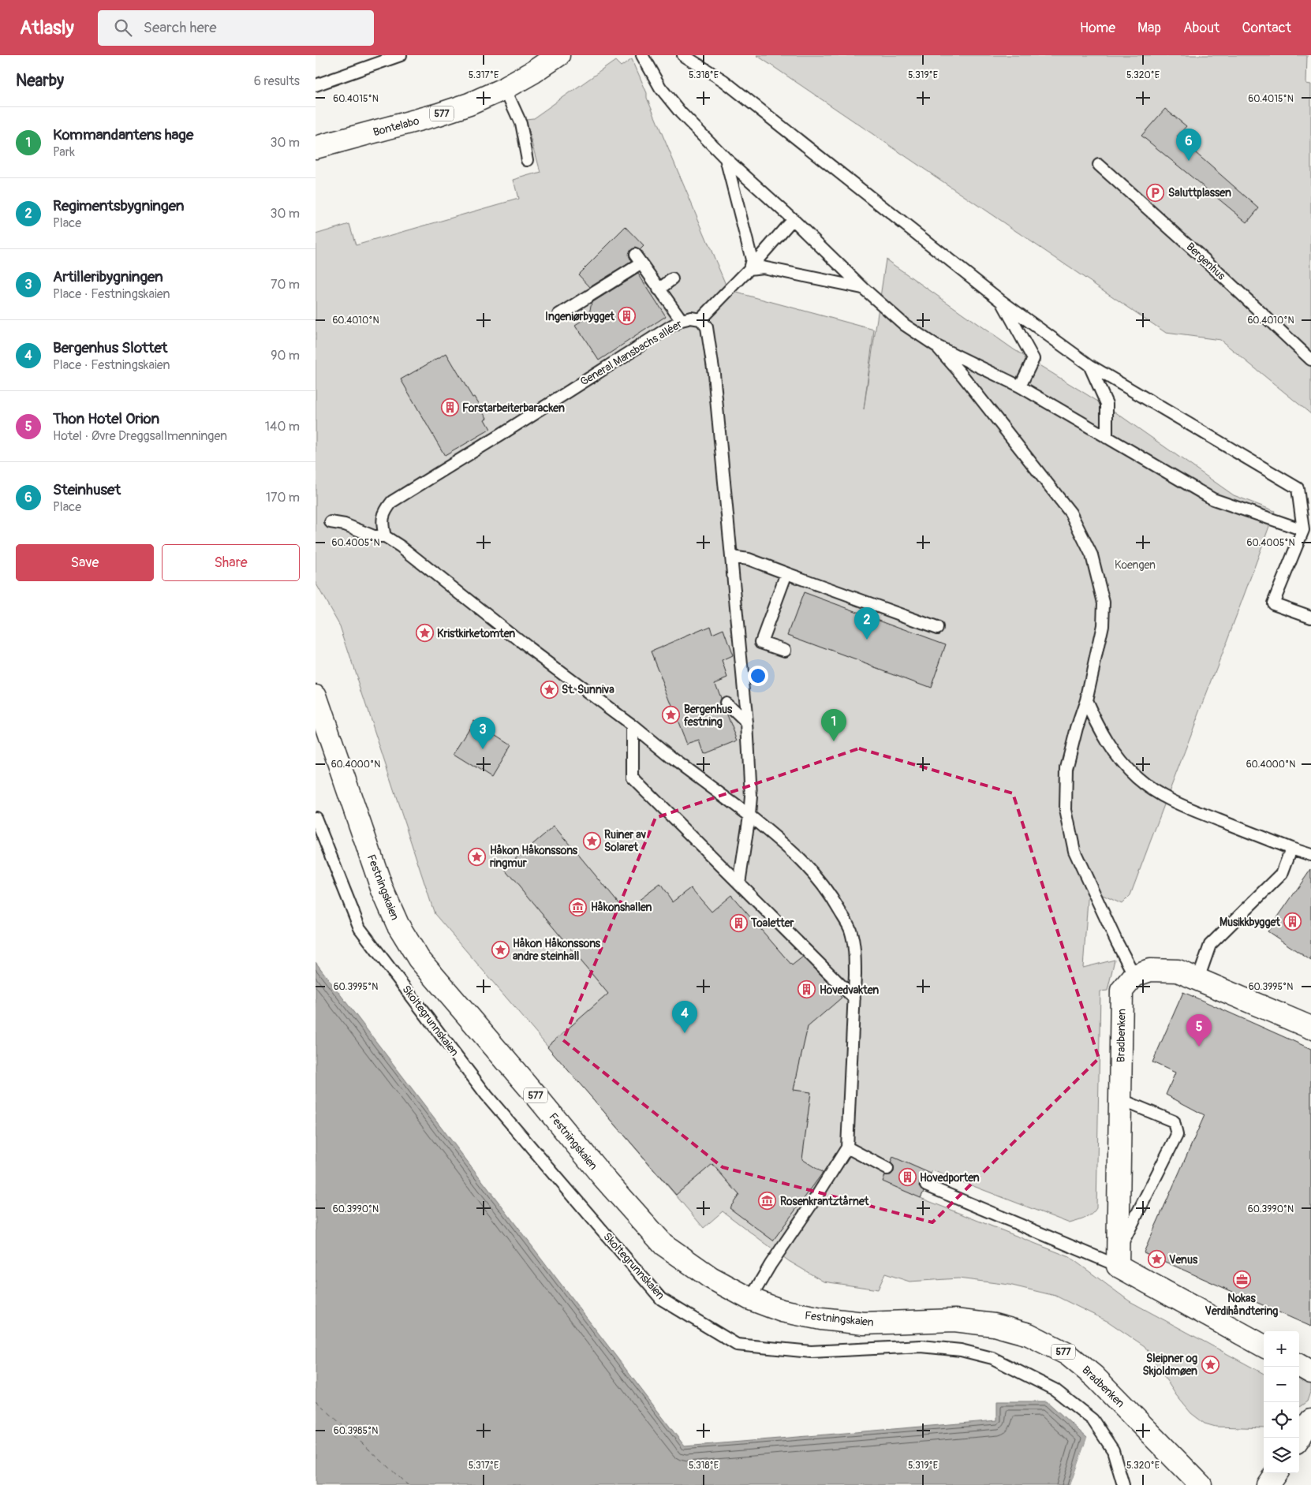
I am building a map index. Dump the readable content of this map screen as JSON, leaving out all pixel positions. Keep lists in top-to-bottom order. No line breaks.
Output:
{"streets":{"main road":["577","Bontelabo","Festningskaien","Bradbenken"],"lane":["Bergenhus","General Mansbachs alléer","Skoltegrunnskaien"]},"crossings":[["Festningskaien","Bradbenken"]],"parks":["Koengen"],"places":{"parking":["Saluttplassen"],"building":["Ingeniørbygget","Forstarbeiterbaracken","Musikkbygget","Toaletter","Hovedvakten","Hovedporten"],"place":["Kristkirketomten","St. Sunniva","Bergenhus festning","Ruiner av Solaret","Håkon Håkonssons ringmur","Håkon Håkonssons andre steinhall","Venus","Sleipner og Skjoldmøen"],"museum":["Håkonshallen","Rosenkrantztårnet"],"office":["Nokas Verdihåndtering"]},"page":{"header":"Atlasly","search":"Search here","nav":["Home","Map","About","Contact"],"heading":["Nearby","6 results"],"list":[{"mark":"1","name":"Kommandantens hage","note":"Park","value":"30 m"},{"mark":"2","name":"Regimentsbygningen","note":"Place","value":"30 m"},{"mark":"3","name":"Artilleribygningen","note":"Place · Festningskaien","value":"70 m"},{"mark":"4","name":"Bergenhus Slottet","note":"Place · Festningskaien","value":"90 m"},{"mark":"5","name":"Thon Hotel Orion","note":"Hotel · Øvre Dreggsallmenningen","value":"140 m"},{"mark":"6","name":"Steinhuset","note":"Place","value":"170 m"}],"pins":["6","2","1","3","4","5"],"buttons":["Save","Share"],"map_buttons":["+","−"]},"coordinates":["5.317°E","5.318°E","5.319°E","5.320°E","60.4015°N","60.4010°N","60.4005°N","60.4000°N","60.3995°N","60.3990°N","60.3985°N"]}
